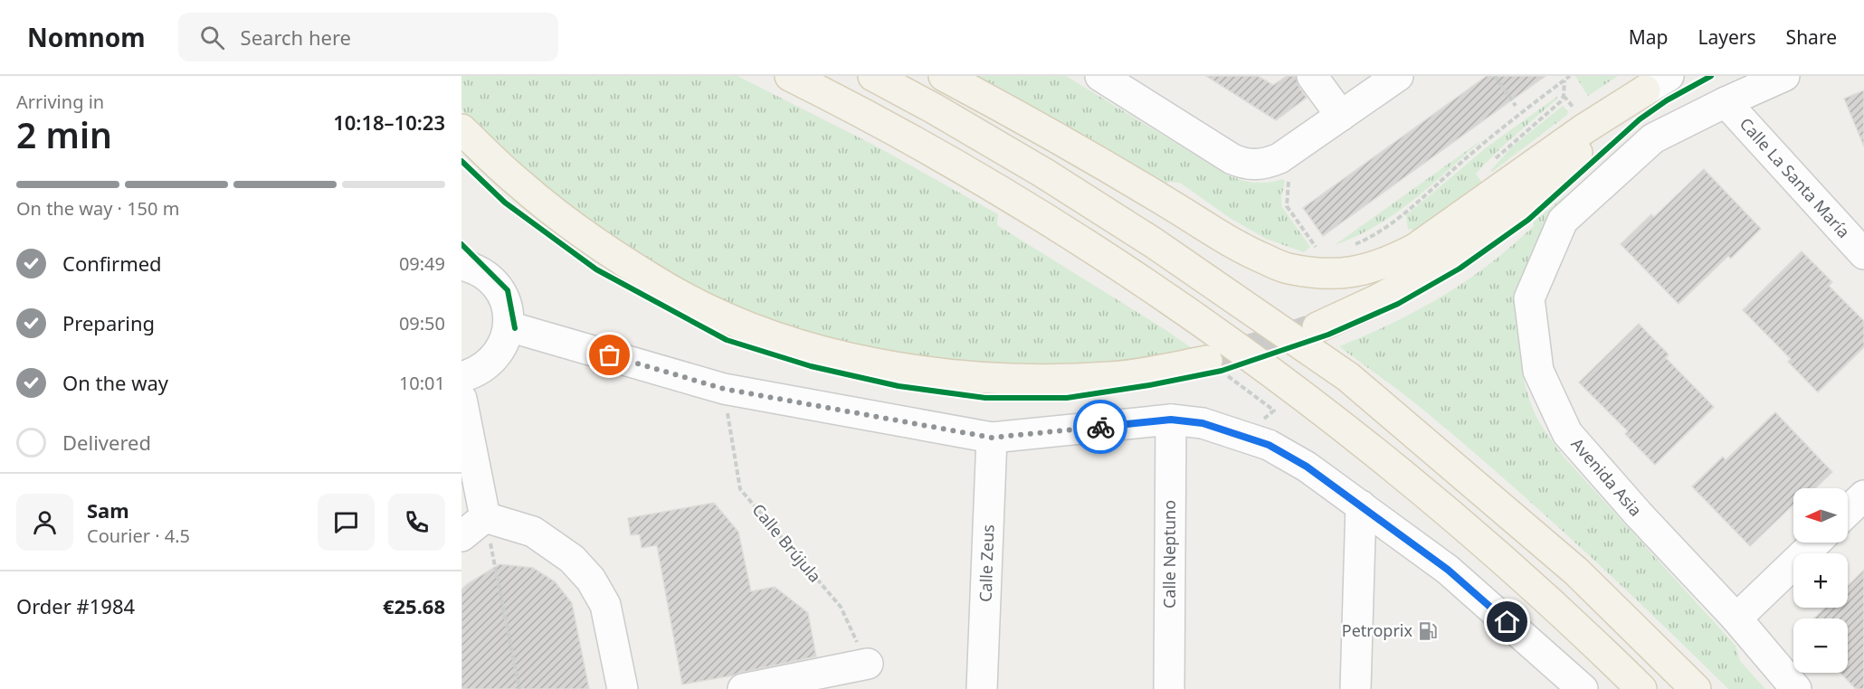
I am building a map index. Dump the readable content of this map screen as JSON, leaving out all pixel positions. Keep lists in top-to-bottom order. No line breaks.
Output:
{"streets":{"street":["Calle La Santa María","Avenida Asia","Calle Neptuno","Calle Zeus"],"path":["Calle Brújula"]},"crossings":[["Calle La Santa María","Avenida Asia"]],"places":{"fuel station":["Petroprix"]},"north":"left","page":{"header":"Nomnom","search":"Search here","nav":["Map","Layers","Share"],"heading":["2 min","Arriving in","10:18–10:23"],"panel":["Sam","Courier · 4.5","Order #1984","€25.68"],"bar":"On the way · 150 m","list":[["Confirmed","09:49"],["Preparing","09:50"],["On the way","10:01"],"Delivered"],"map_buttons":["+","−"]}}
